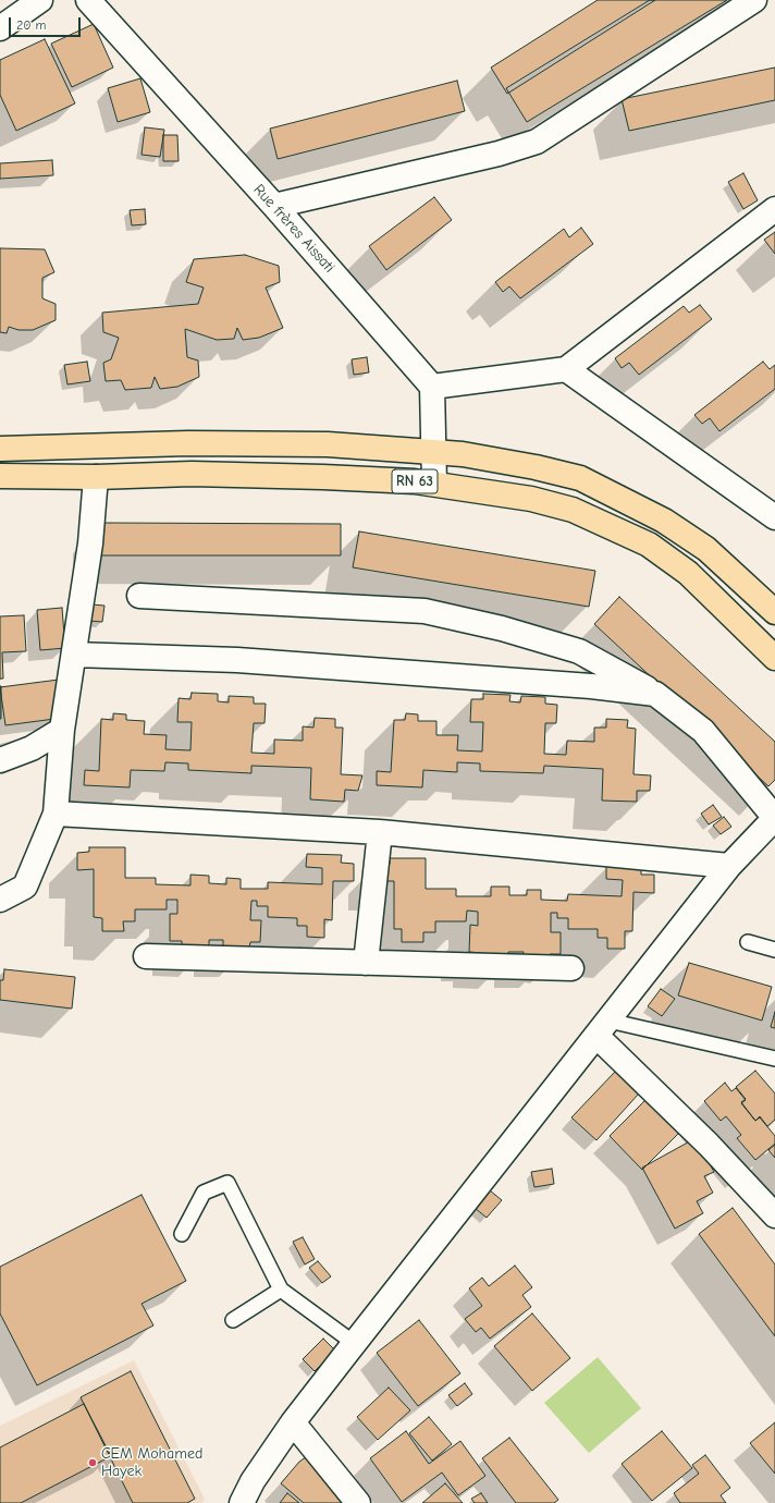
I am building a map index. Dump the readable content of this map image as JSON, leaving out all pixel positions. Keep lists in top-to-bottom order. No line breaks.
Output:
{"streets":{"main road":["RN 63"],"street":["Rue frères Aissati"]},"places":["CEM Mohamed Hayek"],"scale_bar":"20 m"}
